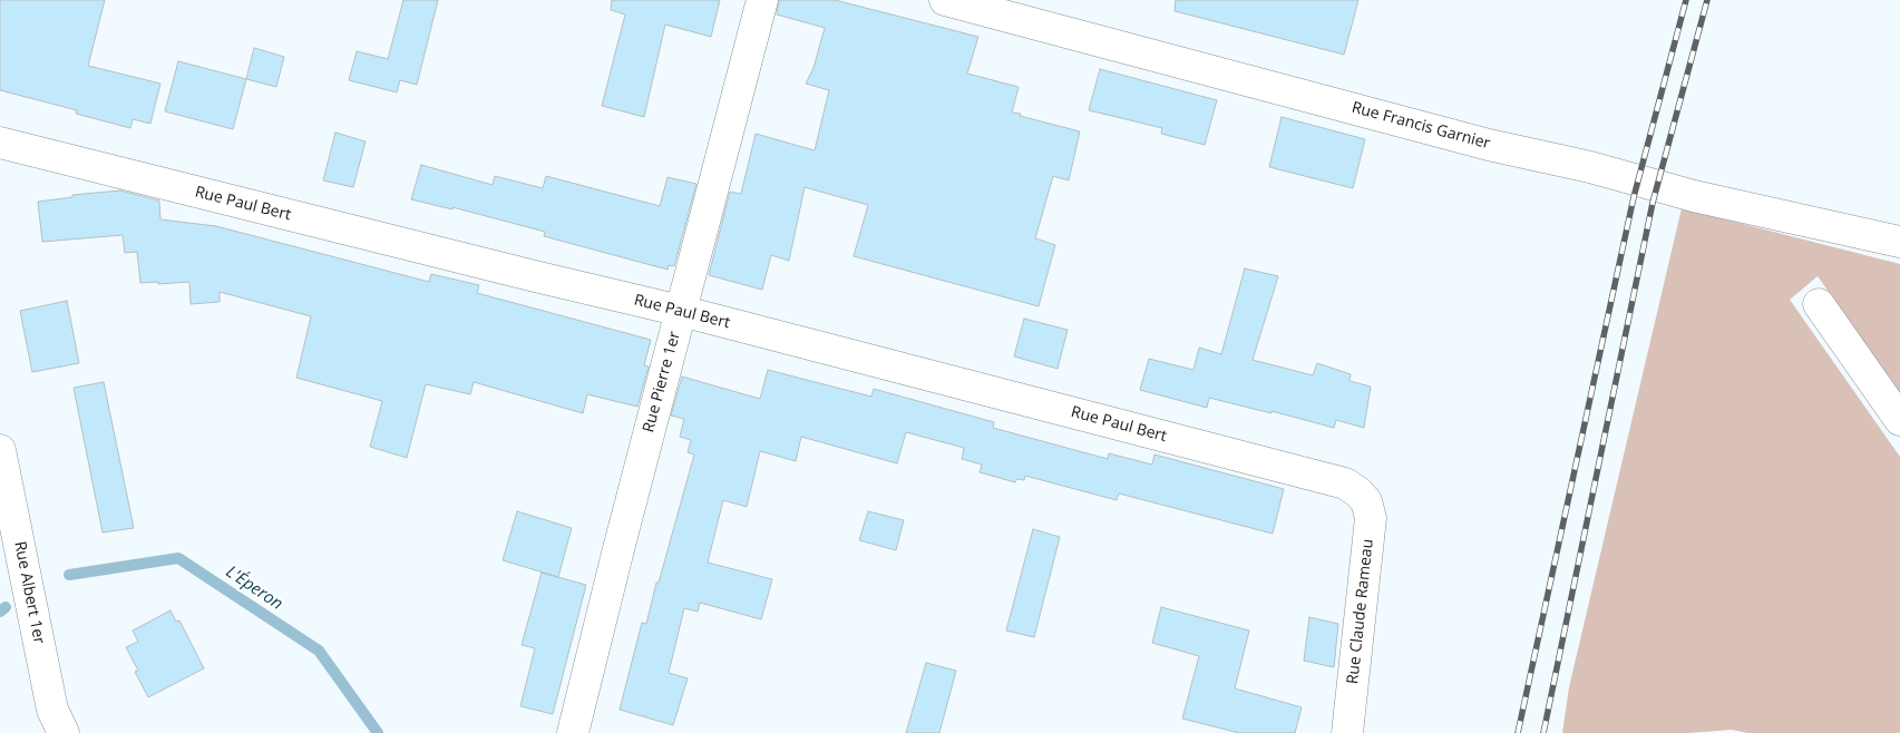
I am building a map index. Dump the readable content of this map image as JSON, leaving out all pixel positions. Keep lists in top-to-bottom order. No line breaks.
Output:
{"streets":{"street":["Rue Francis Garnier","Rue Paul Bert","Rue Pierre 1er","Rue Albert 1er","Rue Claude Rameau"]},"crossings":[["Rue Paul Bert","Rue Pierre 1er"],["Rue Paul Bert","Rue Claude Rameau"]],"water":["L'Éperon"]}
